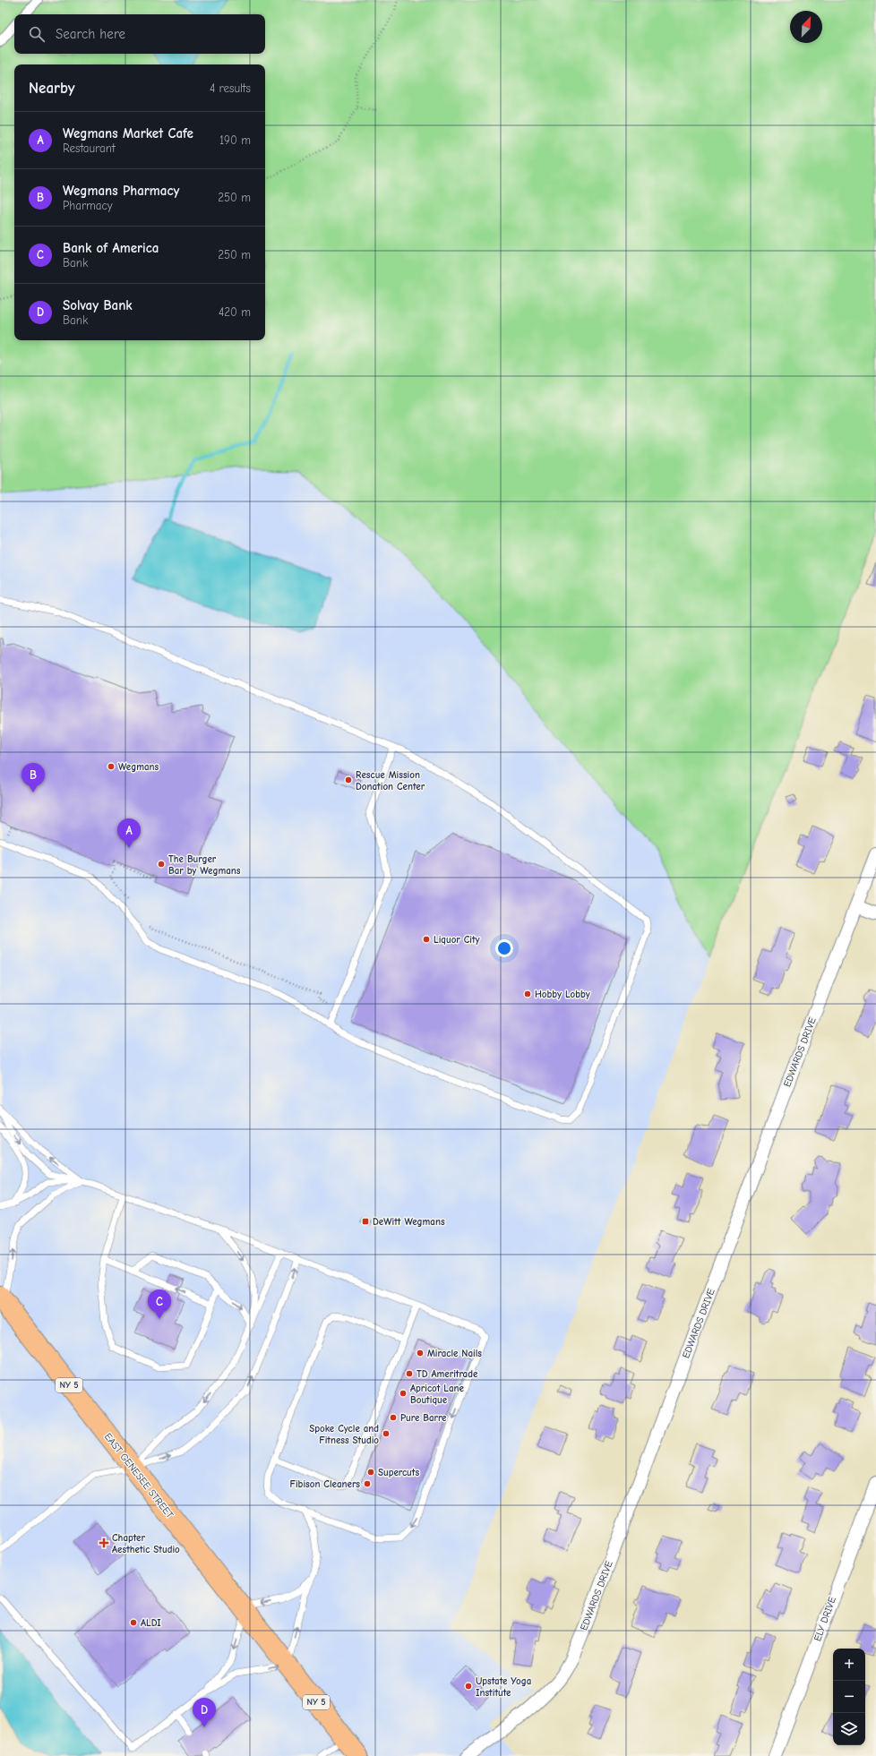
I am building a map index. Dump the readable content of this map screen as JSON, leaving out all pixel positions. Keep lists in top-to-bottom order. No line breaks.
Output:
{"streets":{"highway":["NY 5","EAST GENESEE STREET"],"street":["EDWARDS DRIVE","ELY DRIVE"]},"places":{"other":["Wegmans","Rescue Mission Donation Center","The Burger Bar by Wegmans","Liquor City","Hobby Lobby","Miracle Nails","TD Ameritrade","Apricot Lane Boutique","Pure Barre","Spoke Cycle and Fitness Studio","Supercuts","Fibison Cleaners","ALDI","Upstate Yoga Institute"],"transit":["DeWitt Wegmans"],"health":["Chapter Aesthetic Studio"]},"north":"top right","page":{"search":"Search here","heading":["Nearby","4 results"],"list":[{"mark":"A","name":"Wegmans Market Cafe","note":"Restaurant","value":"190 m"},{"mark":"B","name":"Wegmans Pharmacy","note":"Pharmacy","value":"250 m"},{"mark":"C","name":"Bank of America","note":"Bank","value":"250 m"},{"mark":"D","name":"Solvay Bank","note":"Bank","value":"420 m"}],"pins":["B","A","C","D"],"map_buttons":["+","−"]}}
